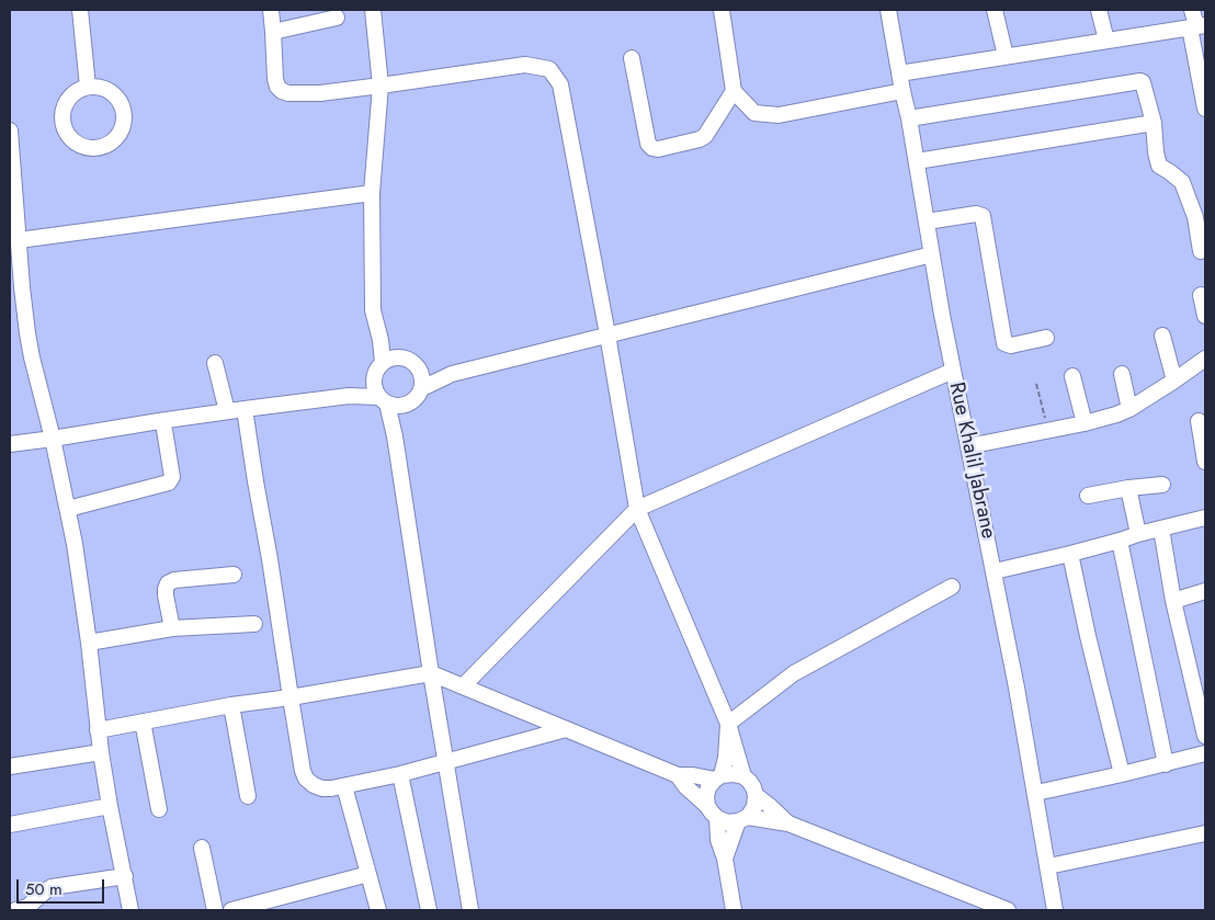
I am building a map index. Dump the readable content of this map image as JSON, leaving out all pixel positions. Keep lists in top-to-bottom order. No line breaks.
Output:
{"streets":{"street":["Rue Khalil Jabrane"]},"scale_bar":"50 m"}
